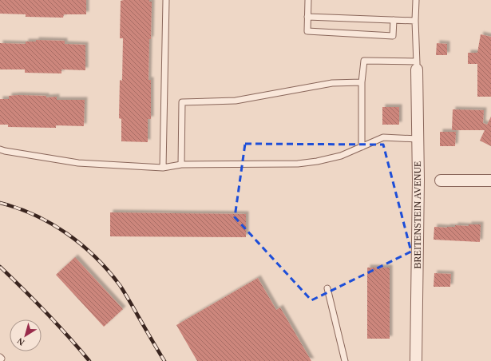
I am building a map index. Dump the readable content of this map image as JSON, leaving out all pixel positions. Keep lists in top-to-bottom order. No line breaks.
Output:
{"streets":{"street":["BREITENSTEIN AVENUE"]},"north":"bottom left"}
